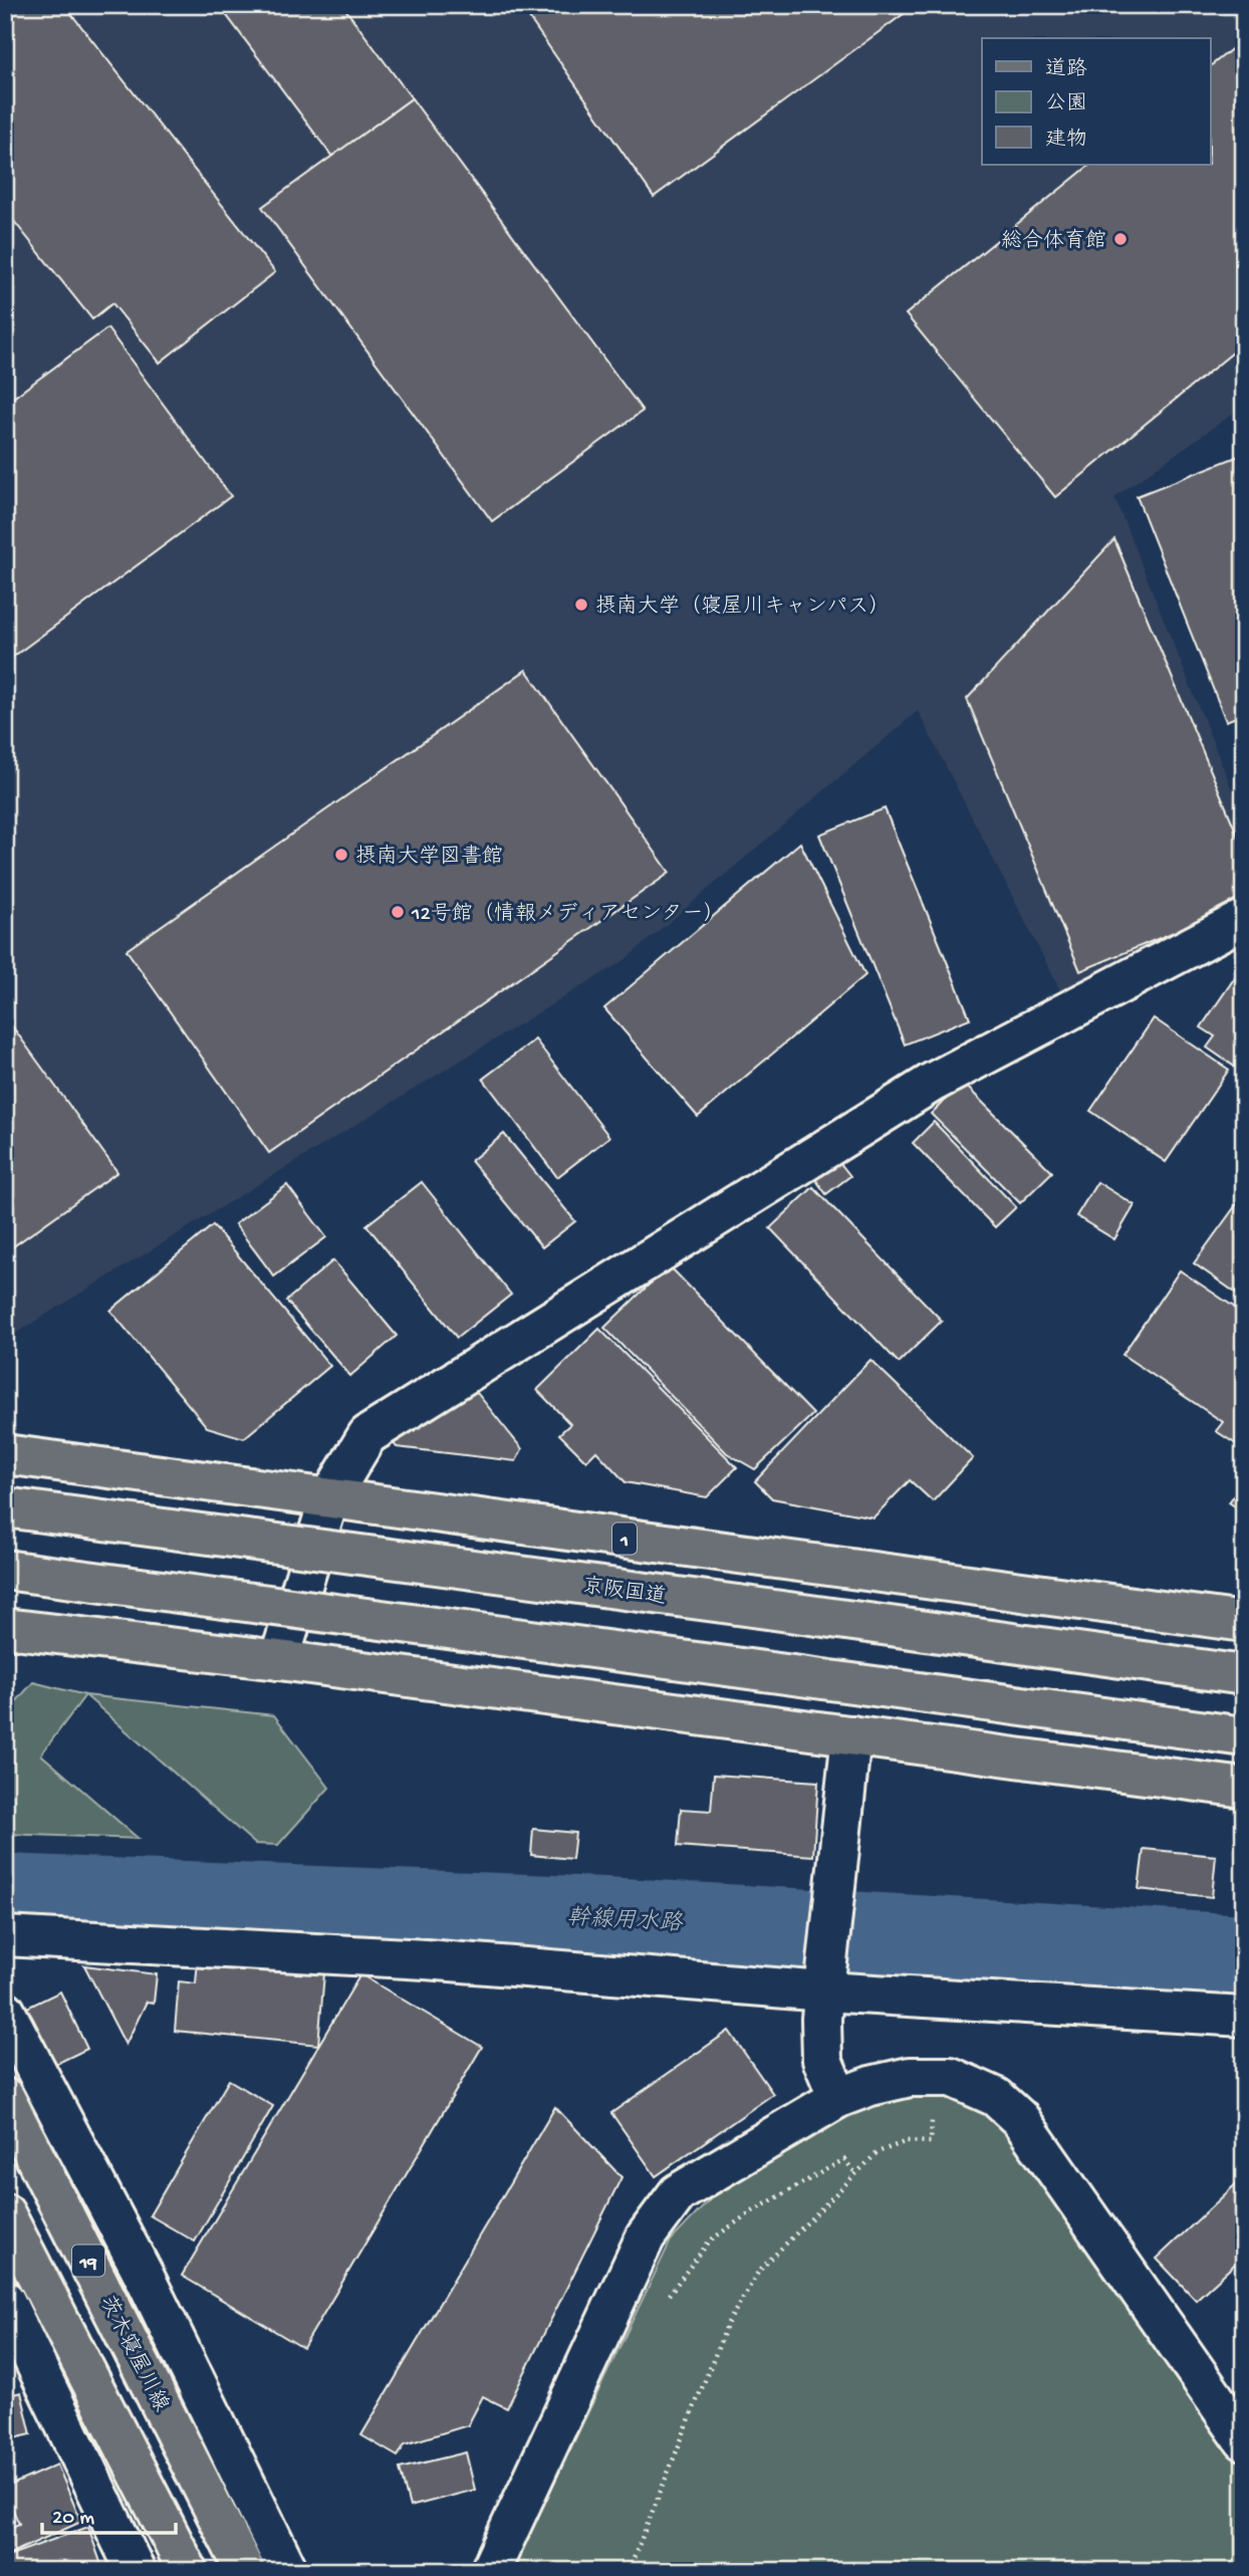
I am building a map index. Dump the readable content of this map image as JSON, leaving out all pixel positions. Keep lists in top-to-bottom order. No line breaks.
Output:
{"streets":{"main road":["1","京阪国道","19","茨木寝屋川線"]},"water":["幹線用水路"],"places":["総合体育館","摂南大学（寝屋川キャンパス）","摂南大学図書館","12号館（情報メディアセンター）"],"legend":["道路","公園","建物"],"scale_bar":"20 m"}
